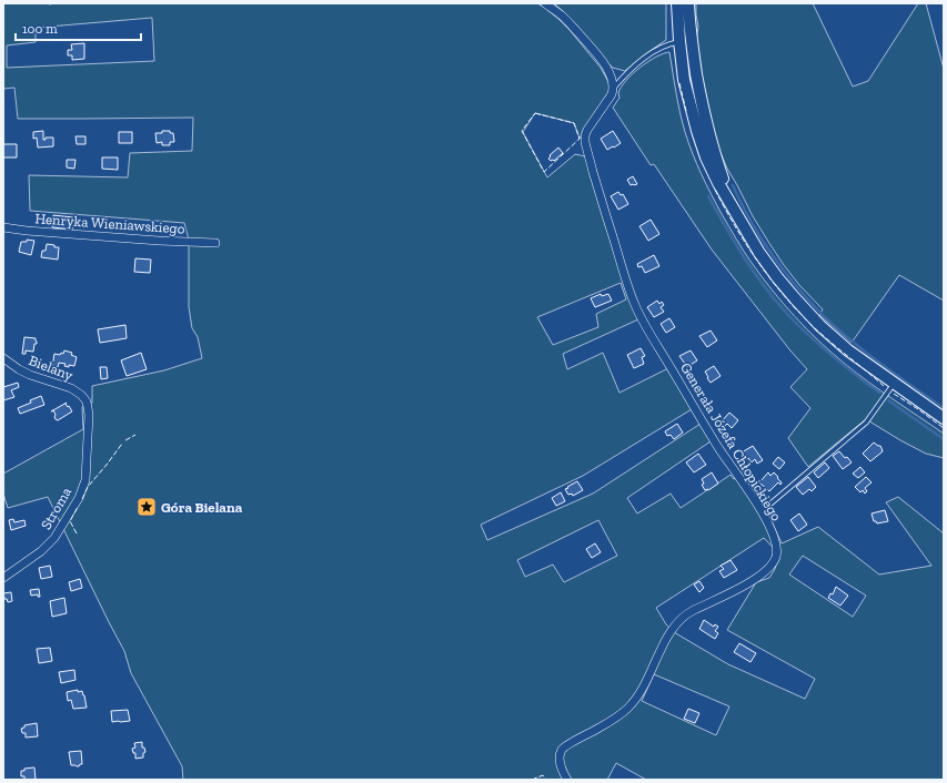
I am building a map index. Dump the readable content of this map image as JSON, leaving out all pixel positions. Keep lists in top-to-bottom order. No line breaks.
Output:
{"streets":{"street":["Henryka Wieniawskiego","Bielany","Generała Józefa Chłopickiego","Stroma"]},"crossings":[["Bielany","Stroma"]],"places":{"place":["Góra Bielana"]},"scale_bar":"100 m"}
